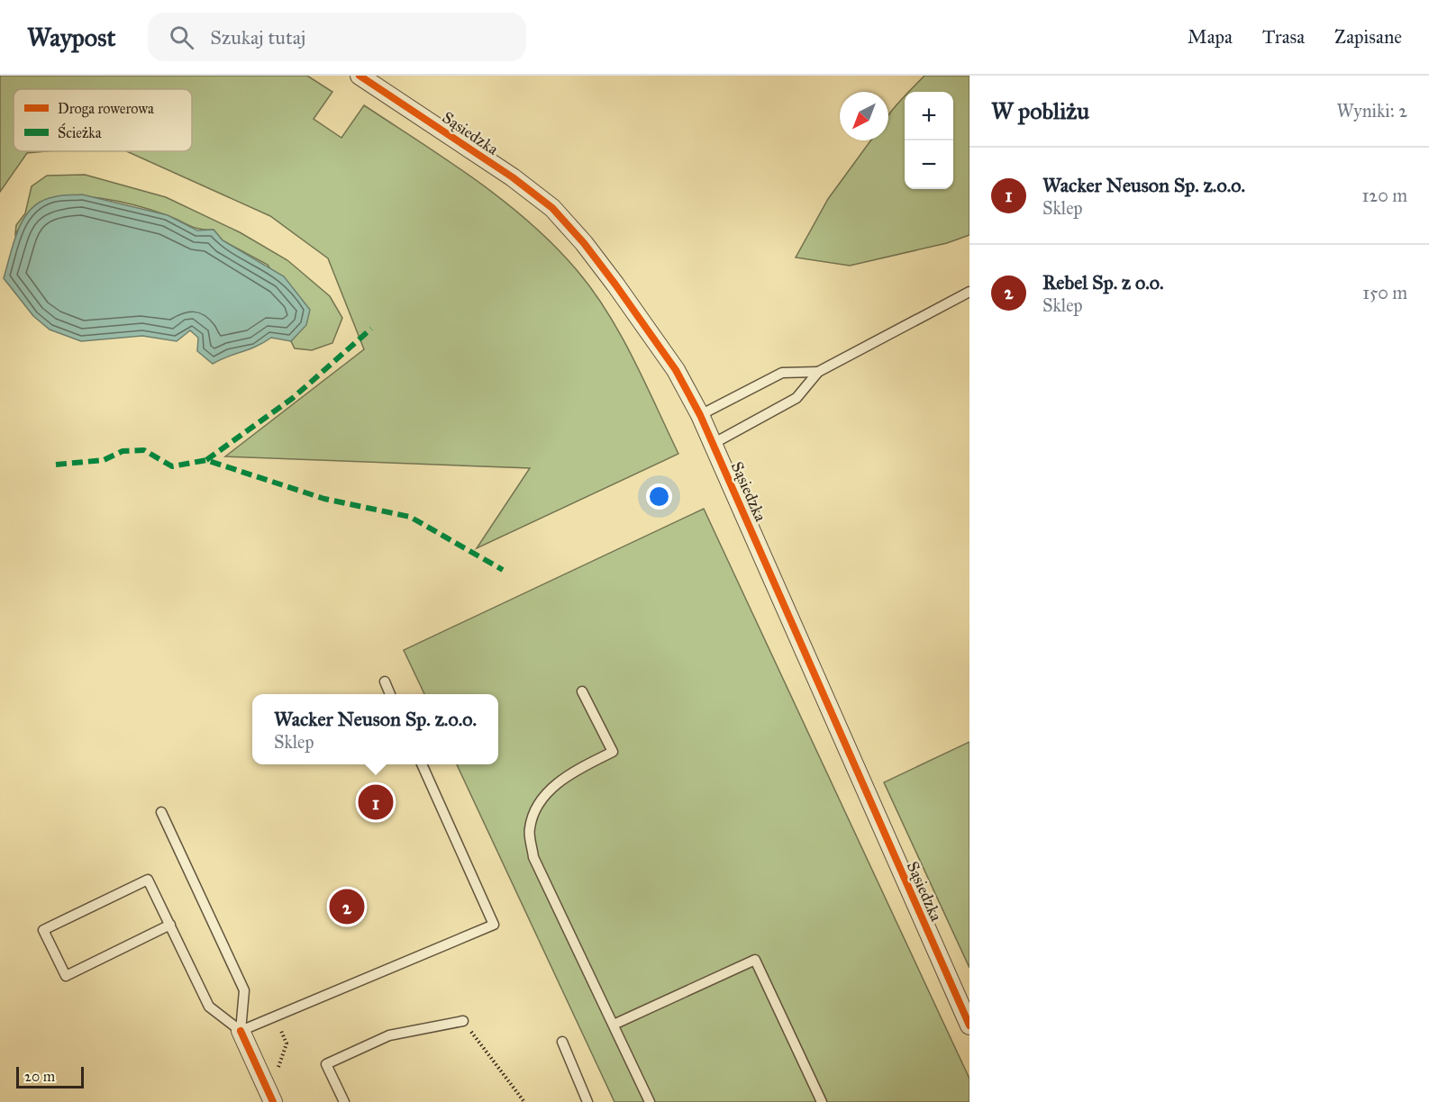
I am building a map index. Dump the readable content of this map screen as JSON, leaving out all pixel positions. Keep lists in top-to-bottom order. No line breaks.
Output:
{"streets":{"street":["Sąsiedzka"]},"legend":["Droga rowerowa","Ścieżka"],"scale_bar":"20 m","north":"bottom left","page":{"header":"Waypost","search":"Szukaj tutaj","nav":["Mapa","Trasa","Zapisane"],"heading":["W pobliżu","Wyniki: 2"],"map_buttons":["+","−"],"list":[{"mark":"1","name":"Wacker Neuson Sp. z.o.o.","note":"Sklep","value":"120 m"},{"mark":"2","name":"Rebel Sp. z o.o.","note":"Sklep","value":"150 m"}],"popup":["Wacker Neuson Sp. z.o.o.","Sklep"],"pins":["1","2"],"scale":"20 m"}}
